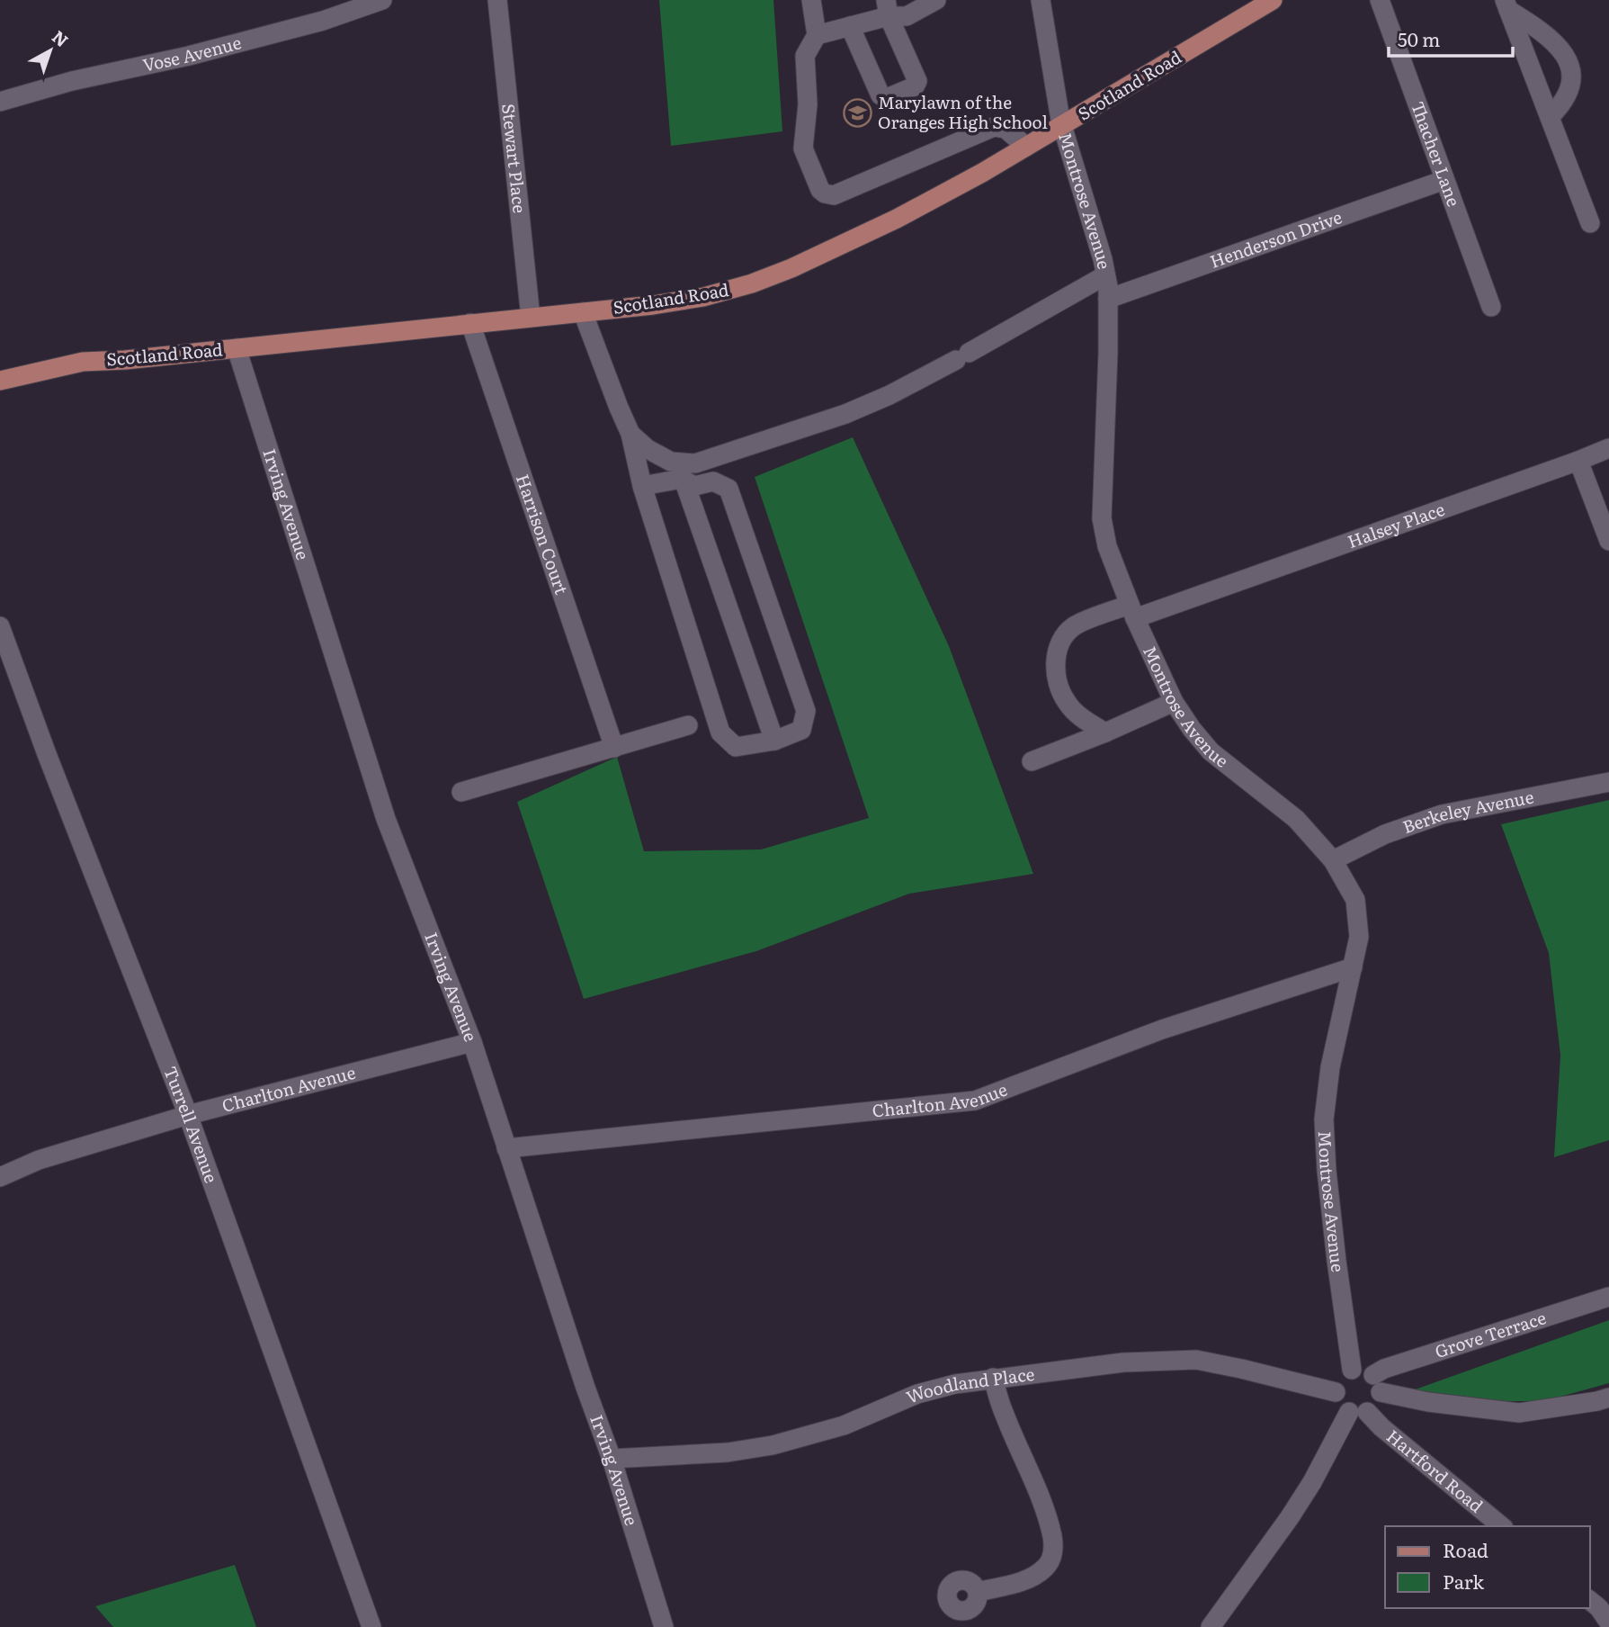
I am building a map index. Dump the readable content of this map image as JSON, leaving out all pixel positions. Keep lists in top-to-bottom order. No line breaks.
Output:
{"streets":{"main road":["Scotland Road"],"street":["Vose Avenue","Thacher Lane","Stewart Place","Montrose Avenue","Henderson Drive","Irving Avenue","Halsey Place","Harrison Court","Berkeley Avenue","Charlton Avenue","Turrell Avenue","Grove Terrace","Woodland Place","Hartford Road"]},"crossings":[["Scotland Road","Stewart Place"],["Scotland Road","Montrose Avenue"],["Scotland Road","Irving Avenue"],["Scotland Road","Harrison Court"],["Thacher Lane","Henderson Drive"],["Montrose Avenue","Henderson Drive"],["Montrose Avenue","Halsey Place"],["Montrose Avenue","Berkeley Avenue"],["Montrose Avenue","Charlton Avenue"],["Montrose Avenue","Grove Terrace"],["Montrose Avenue","Woodland Place"],["Montrose Avenue","Hartford Road"],["Irving Avenue","Charlton Avenue"],["Irving Avenue","Woodland Place"],["Charlton Avenue","Turrell Avenue"],["Grove Terrace","Woodland Place"],["Grove Terrace","Hartford Road"],["Woodland Place","Hartford Road"]],"places":{"school or university":["Marylawn of the Oranges High School"]},"legend":["Road","Park"],"scale_bar":"50 m","north":"top right"}
